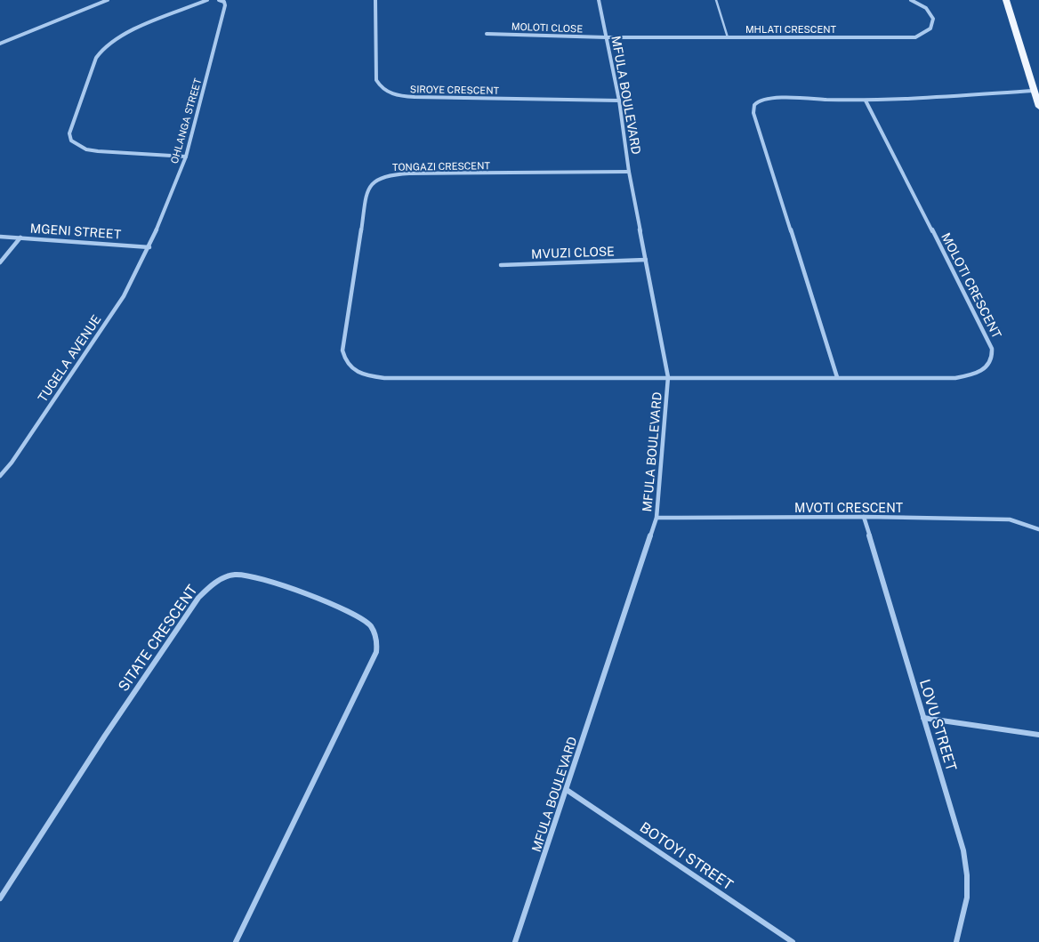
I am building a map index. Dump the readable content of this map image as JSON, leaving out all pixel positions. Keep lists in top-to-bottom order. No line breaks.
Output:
{"streets":{"street":["MOLOTI CLOSE","MHLATI CRESCENT","SIROYE CRESCENT","MFULA BOULEVARD","OHLANGA STREET","TONGAZI CRESCENT","MGENI STREET","MVUZI CLOSE","MOLOTI CRESCENT","TUGELA AVENUE","MVOTI CRESCENT","SITATE CRESCENT","LOVU STREET","BOTOYI STREET"]},"crossings":[["MOLOTI CLOSE","MHLATI CRESCENT"],["MOLOTI CLOSE","MFULA BOULEVARD"],["MHLATI CRESCENT","MFULA BOULEVARD"],["SIROYE CRESCENT","MFULA BOULEVARD"],["MFULA BOULEVARD","TONGAZI CRESCENT"],["MFULA BOULEVARD","MVUZI CLOSE"],["MFULA BOULEVARD","MOLOTI CRESCENT"],["MFULA BOULEVARD","MVOTI CRESCENT"],["MFULA BOULEVARD","BOTOYI STREET"],["OHLANGA STREET","MGENI STREET"],["OHLANGA STREET","TUGELA AVENUE"],["TONGAZI CRESCENT","MOLOTI CRESCENT"],["MGENI STREET","TUGELA AVENUE"],["MVOTI CRESCENT","LOVU STREET"]]}
